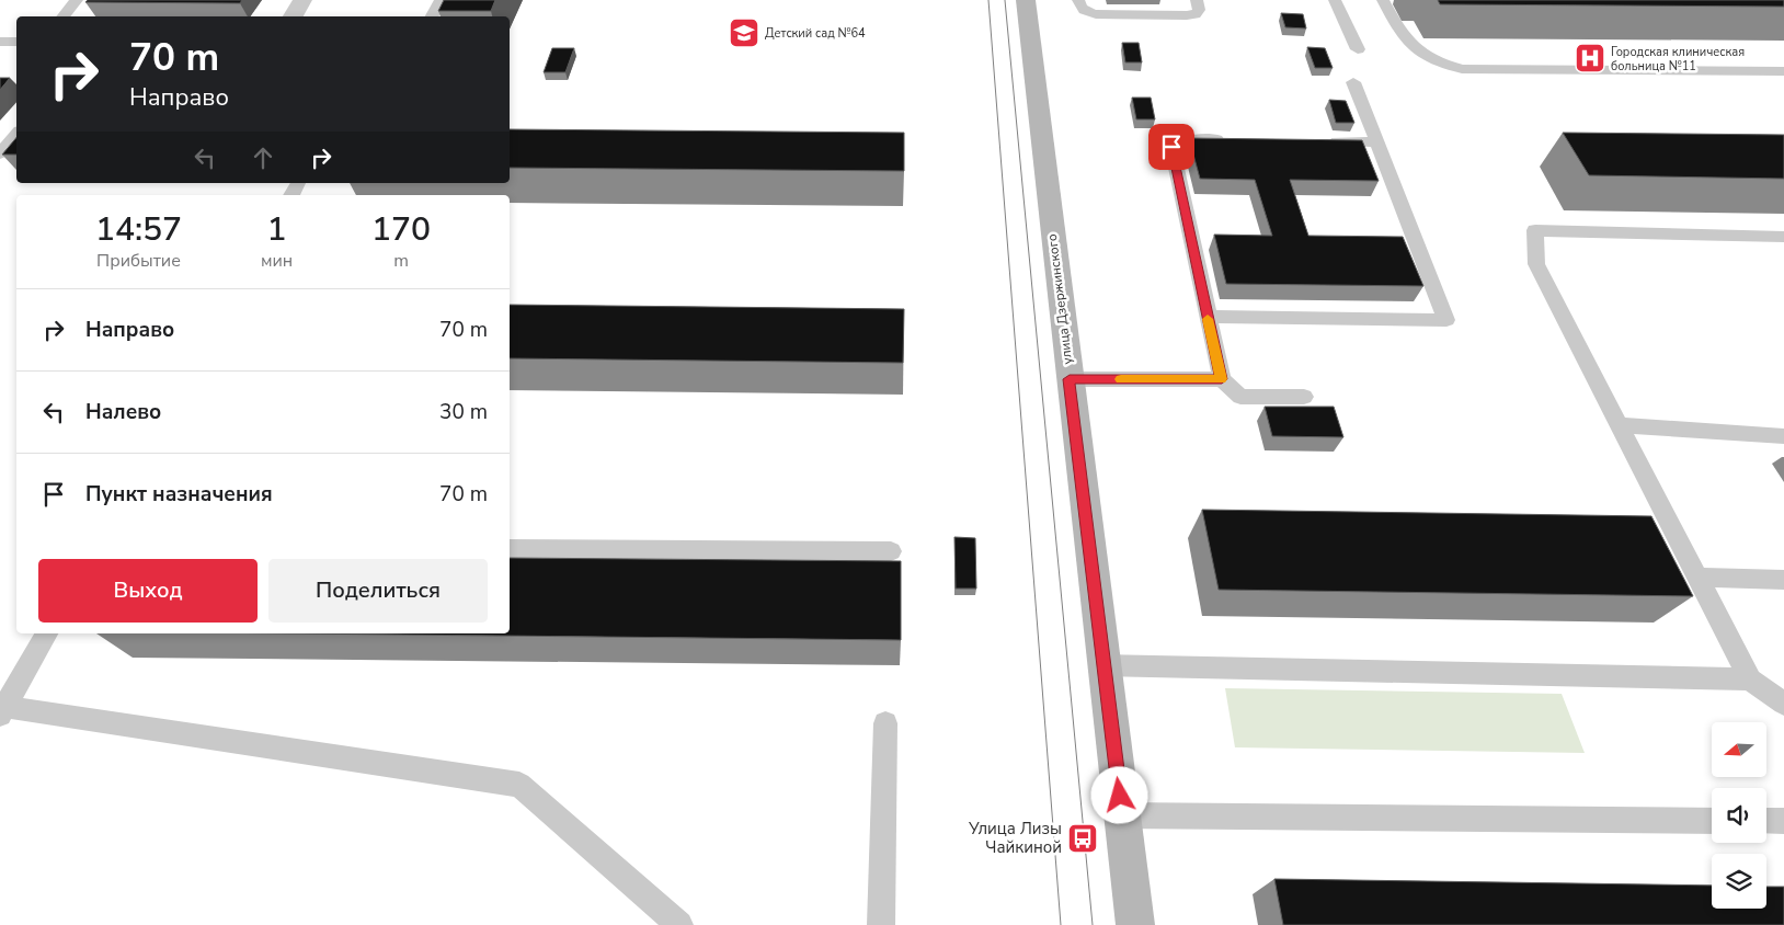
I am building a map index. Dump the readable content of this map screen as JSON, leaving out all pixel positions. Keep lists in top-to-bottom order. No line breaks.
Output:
{"streets":{"main road":["улица Дзержинского"]},"places":{"school or university":["Детский сад №64"],"hospital":["Городская клиническая больница №11"],"bus stop":["Улица Лизы Чайкиной"]},"north":"left","page":{"turn":["70 m","Направо"],"eta":["14:57","Прибытие","1","мин","170","m"],"list":[{"name":"Направо","value":"70 m"},{"name":"Налево","value":"30 m"},{"name":"Пункт назначения","value":"70 m"}],"buttons":["Выход","Поделиться"]}}
